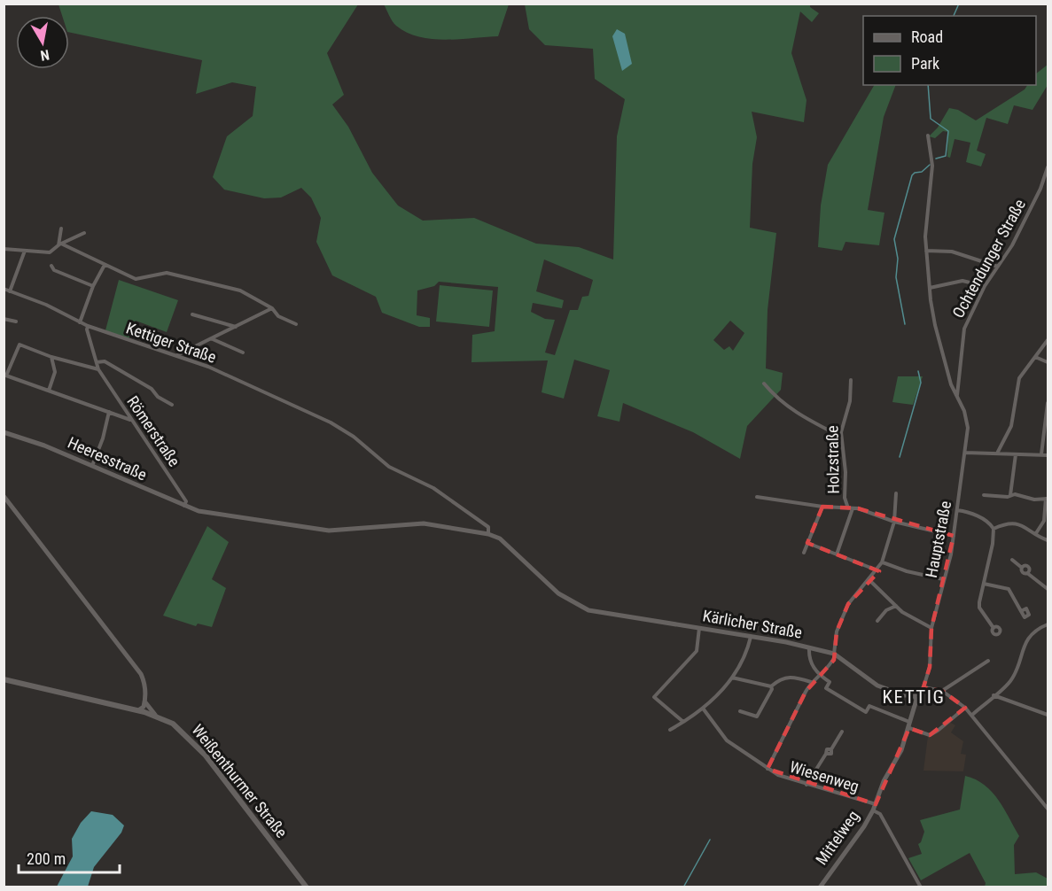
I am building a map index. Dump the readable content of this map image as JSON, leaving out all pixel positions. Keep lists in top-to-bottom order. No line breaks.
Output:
{"streets":{"main road":["Weißenthurmer Straße"],"street":["Ochtendunger Straße","Kettiger Straße","Römerstraße","Heeresstraße","Holzstraße","Hauptstraße","Kärlicher Straße","Wiesenweg","Mittelweg"]},"crossings":[["Ochtendunger Straße","Hauptstraße"],["Kettiger Straße","Römerstraße"],["Kettiger Straße","Heeresstraße"],["Kettiger Straße","Kärlicher Straße"],["Römerstraße","Heeresstraße"],["Heeresstraße","Kärlicher Straße"],["Holzstraße","Hauptstraße"],["Wiesenweg","Mittelweg"]],"districts":["KETTIG"],"legend":["Road","Park"],"scale_bar":"200 m","north":"bottom"}
